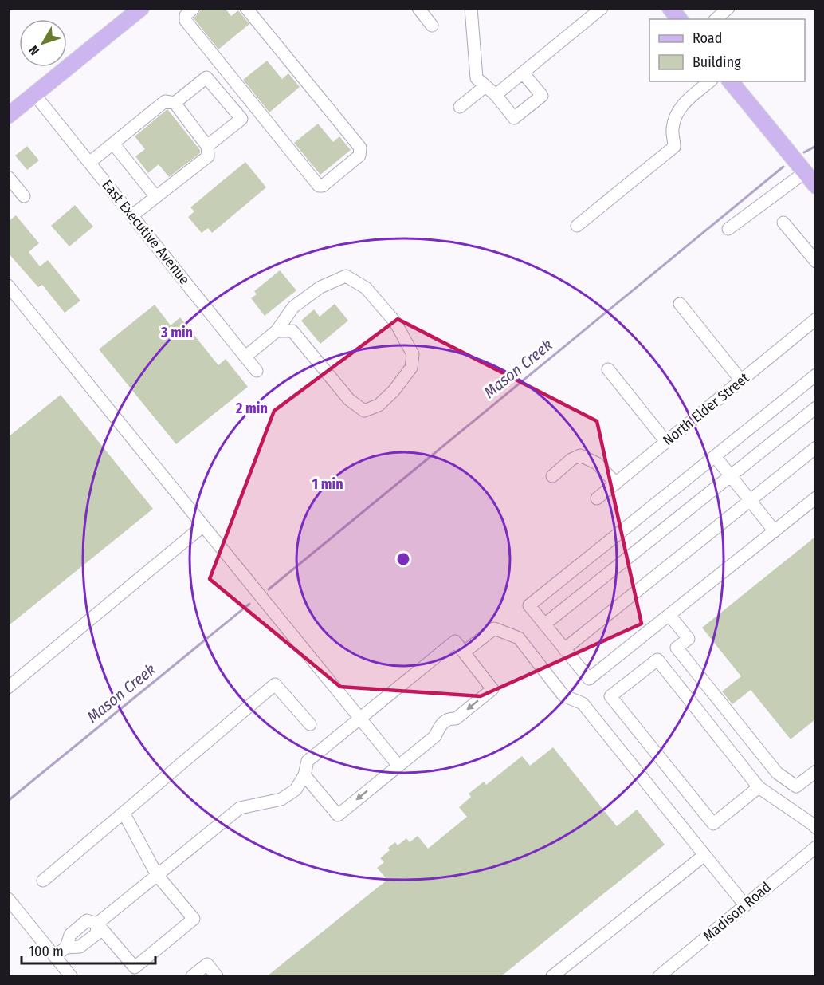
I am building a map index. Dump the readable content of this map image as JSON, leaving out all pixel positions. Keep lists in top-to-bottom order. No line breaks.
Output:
{"streets":{"street":["East Executive Avenue","North Elder Street","Madison Road"]},"water":["Mason Creek"],"legend":["Road","Building"],"scale_bar":"100 m","north":"bottom left","rings":["3 min","2 min","1 min"]}
